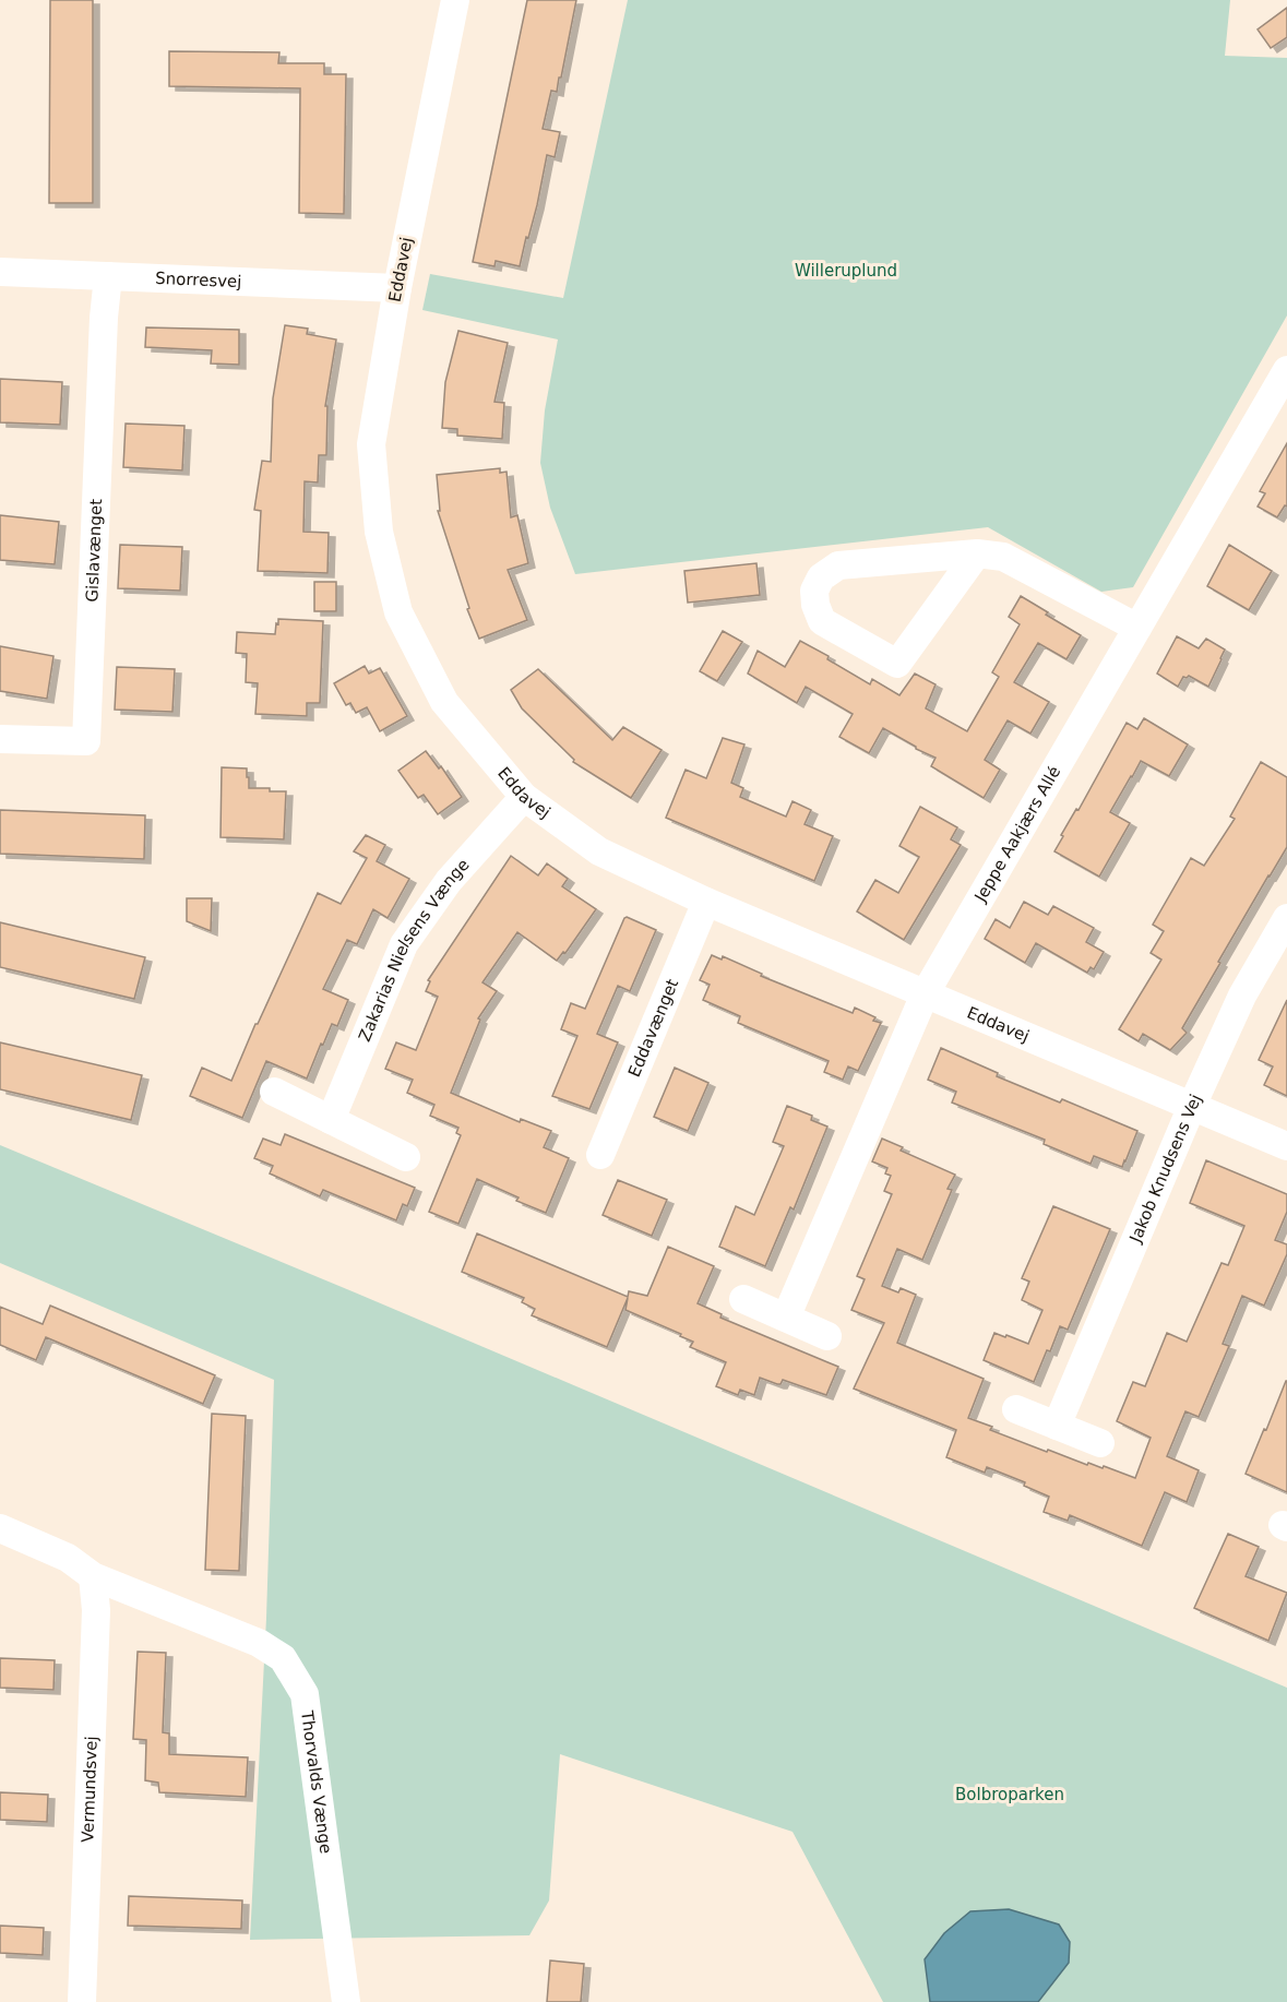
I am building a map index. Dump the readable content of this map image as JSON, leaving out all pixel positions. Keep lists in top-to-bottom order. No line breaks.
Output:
{"streets":{"street":["Eddavej","Snorresvej","Gislavænget","Jeppe Aakjærs Allé","Zakarias Nielsens Vænge","Eddavænget","Jakob Knudsens Vej","Thorvalds Vænge","Vermundsvej"]},"crossings":[["Eddavej","Snorresvej"],["Eddavej","Jeppe Aakjærs Allé"],["Eddavej","Zakarias Nielsens Vænge"],["Eddavej","Eddavænget"],["Eddavej","Jakob Knudsens Vej"],["Snorresvej","Gislavænget"],["Thorvalds Vænge","Vermundsvej"]],"parks":["Willeruplund","Bolbroparken"]}
